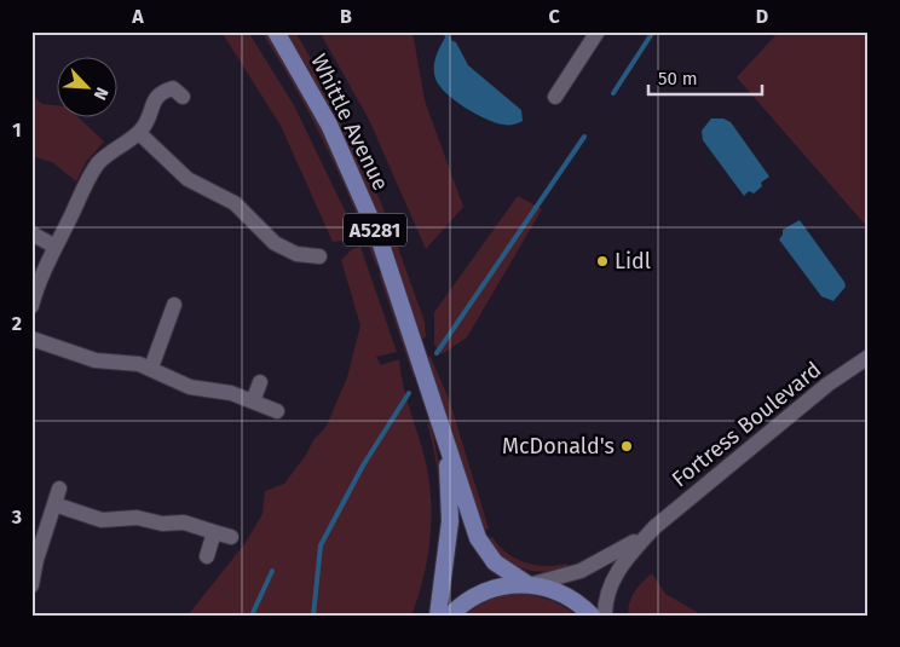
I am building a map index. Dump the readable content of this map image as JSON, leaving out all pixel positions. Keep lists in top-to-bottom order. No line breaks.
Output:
{"streets":{"main road":["Whittle Avenue","A5281"],"street":["Fortress Boulevard"]},"crossings":[["Whittle Avenue","A5281"],["Whittle Avenue","Fortress Boulevard"],["A5281","Fortress Boulevard"]],"places":["Lidl","McDonald's"],"scale_bar":"50 m","north":"bottom right","grid":{"columns":["A","B","C","D"],"rows":["1","2","3"]}}
